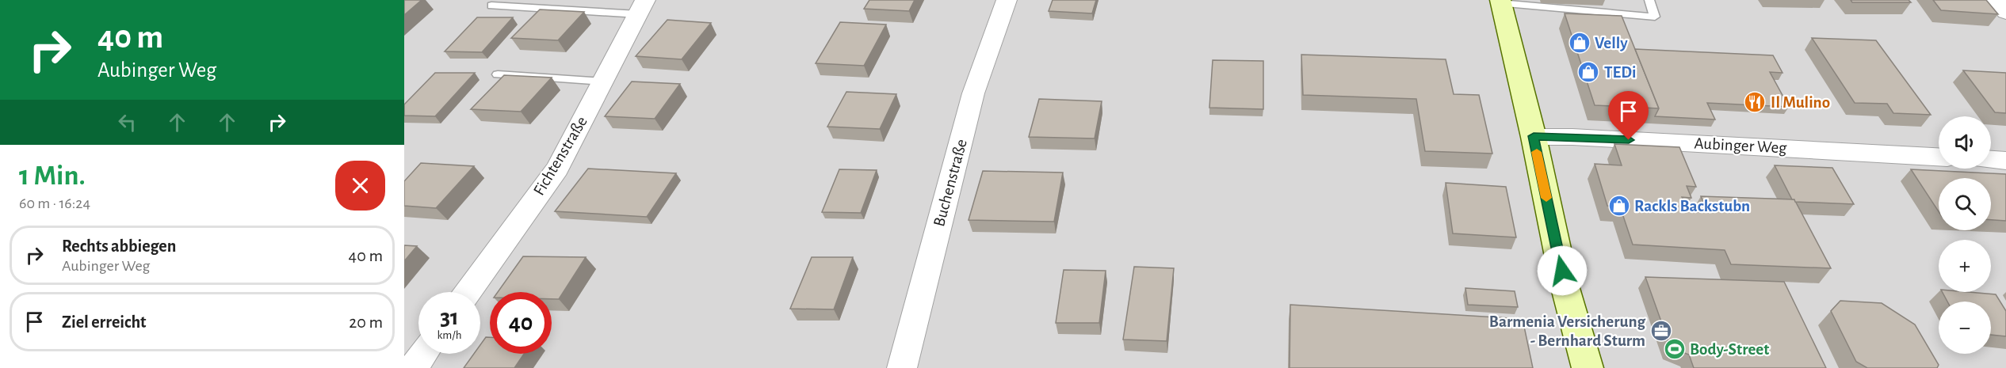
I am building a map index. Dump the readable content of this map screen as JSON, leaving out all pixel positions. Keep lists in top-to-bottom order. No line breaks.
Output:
{"streets":{"street":["Aubinger Weg","Fichtenstraße","Buchenstraße"]},"places":{"shop":["Velly","TEDi","Rackls Backstubn"],"restaurant":["Il Mulino"],"office":["Barmenia Versicherung - Bernhard Sturm"],"sports":["Body-Street"]},"page":{"turn":["40 m","Aubinger Weg"],"map_buttons":["+","−"],"heading":["1 Min.","60 m · 16:24"],"list":[{"name":"Rechts abbiegen","note":"Aubinger Weg","value":"40 m"},{"name":"Ziel erreicht","value":"20 m"}],"speed":"31 km/h","limit":"40"}}
